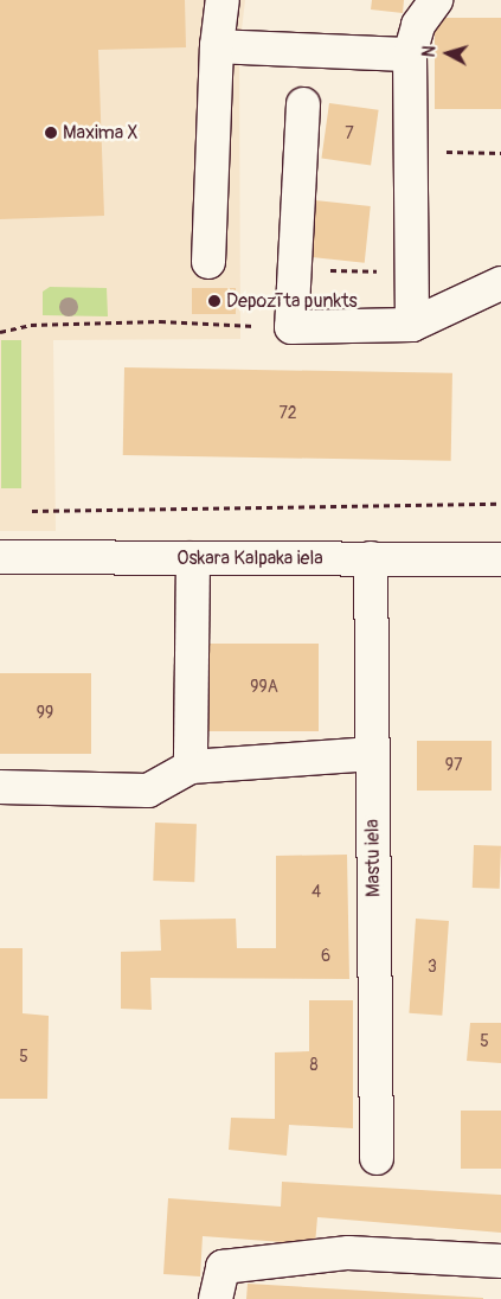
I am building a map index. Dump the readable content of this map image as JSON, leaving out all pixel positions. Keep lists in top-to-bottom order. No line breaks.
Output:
{"streets":{"street":["Oskara Kalpaka iela","Mastu iela"]},"crossings":[["Oskara Kalpaka iela","Mastu iela"]],"places":["Maxima X","Depozīta punkts"],"house_numbers":["7","72","99A","99","97","4","6","3","5","5","8"],"north":"left"}
